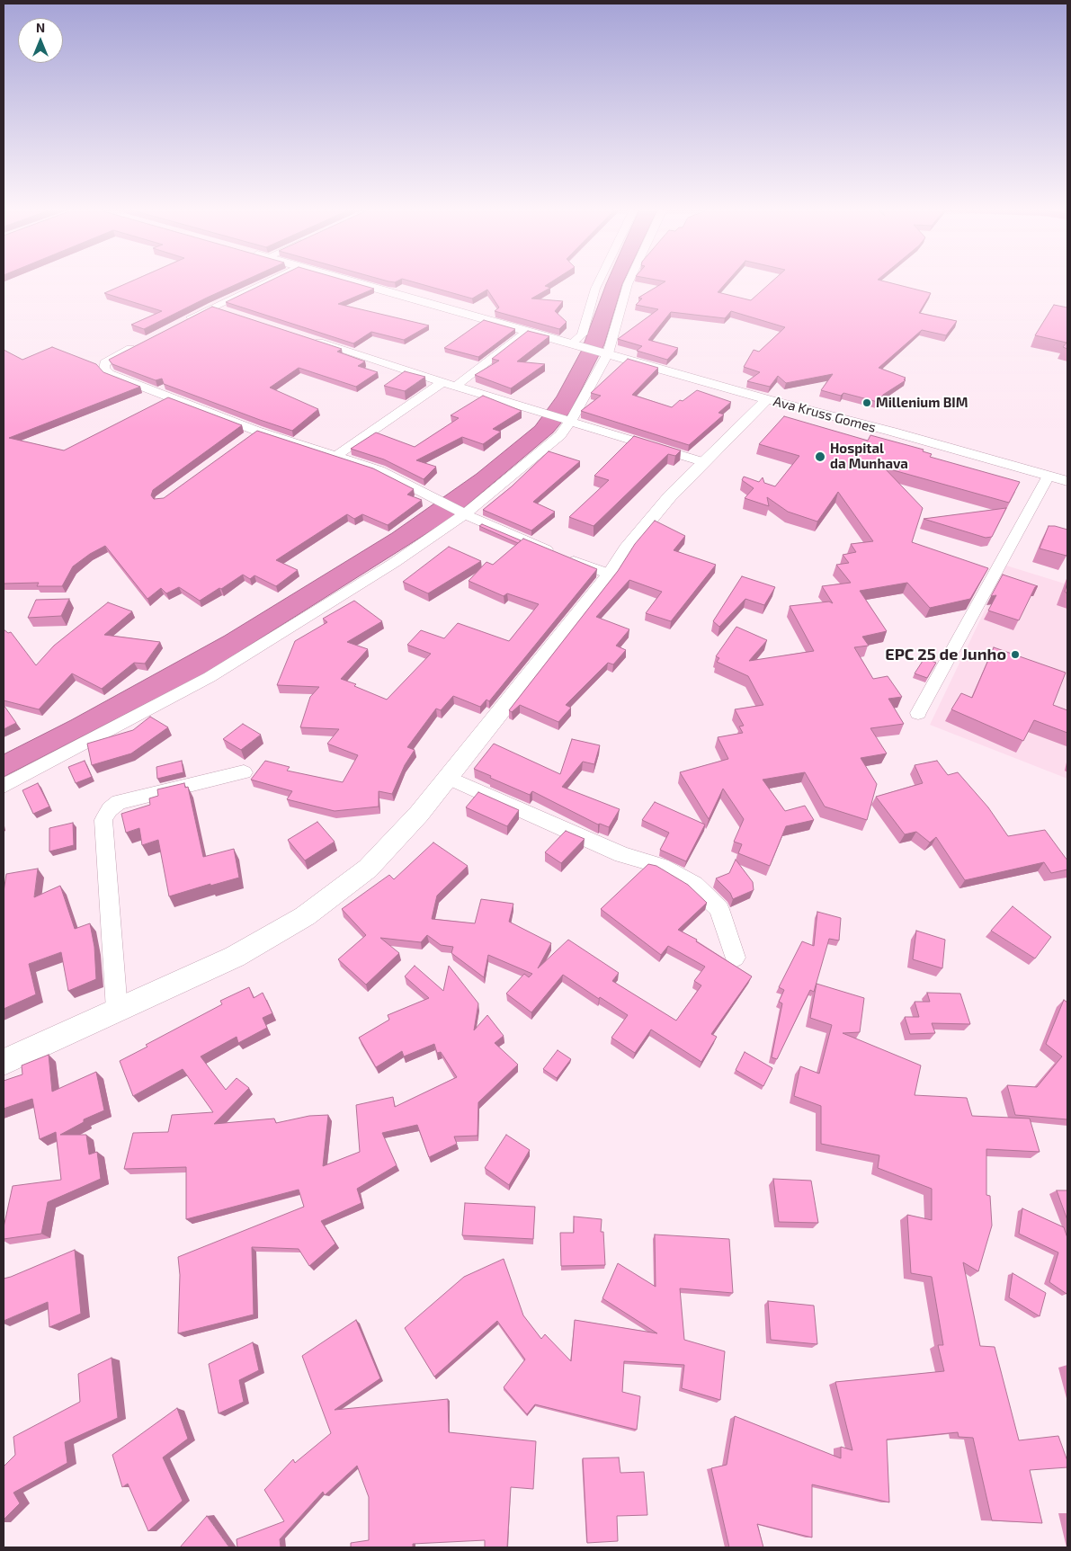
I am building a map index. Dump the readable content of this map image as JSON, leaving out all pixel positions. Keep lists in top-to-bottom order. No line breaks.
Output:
{"streets":{"street":["Ava Kruss Gomes"]},"places":["Millenium BIM","Hospital da Munhava","EPC 25 de Junho"],"north":"top"}
